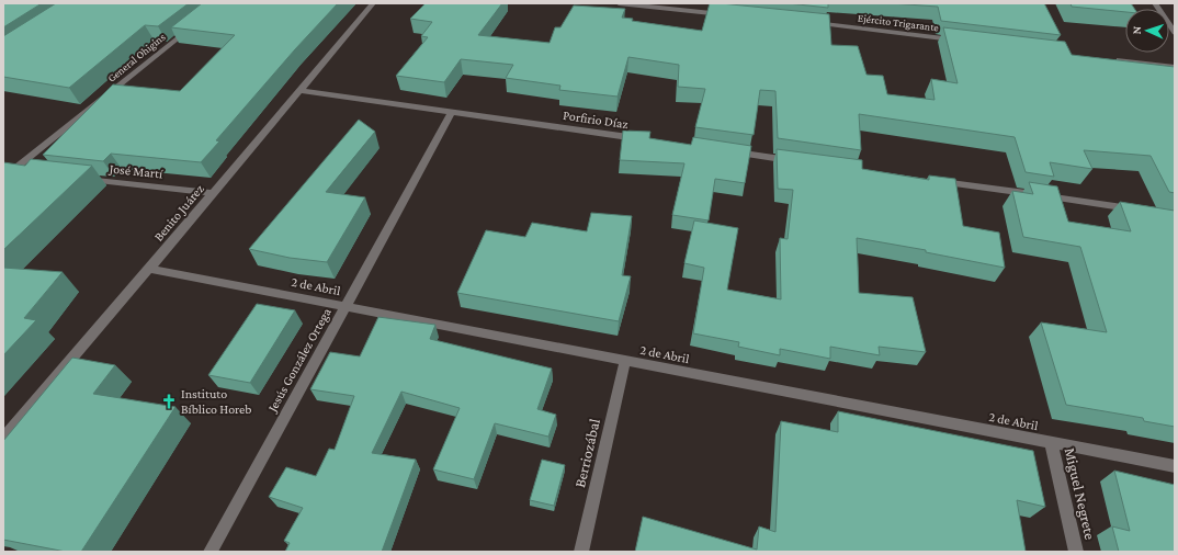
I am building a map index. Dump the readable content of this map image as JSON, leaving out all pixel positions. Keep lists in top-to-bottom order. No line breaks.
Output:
{"streets":{"street":["Ejército Trigarante","General Ohigins","Porfirio Díaz","José Martí","Benito Juárez","2 de Abril","Jesús González Ortega","Berriozábal","Miguel Negrete"]},"crossings":[["Porfirio Díaz","Benito Juárez"],["Porfirio Díaz","Jesús González Ortega"],["José Martí","Benito Juárez"],["Benito Juárez","2 de Abril"],["2 de Abril","Jesús González Ortega"],["2 de Abril","Berriozábal"],["2 de Abril","Miguel Negrete"]],"places":{"church":["Instituto Bíblico Horeb"]},"north":"left"}
